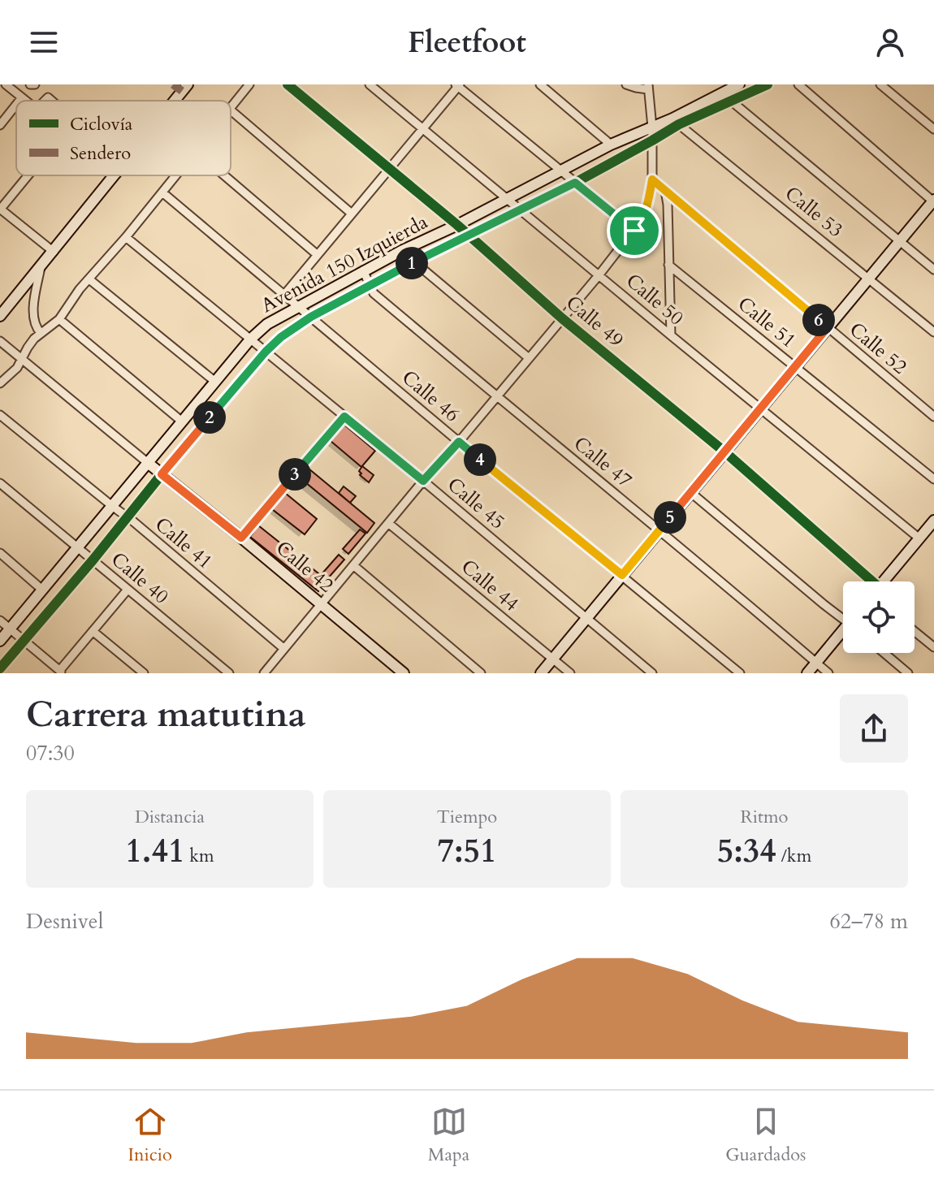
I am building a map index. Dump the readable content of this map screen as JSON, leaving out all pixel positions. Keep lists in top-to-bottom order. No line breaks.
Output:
{"streets":{"street":["Calle 53","Avenida 150 Izquierda","Calle 50","Calle 49","Calle 51","Calle 52","Calle 46","Calle 47","Calle 45","Calle 41","Calle 42","Calle 40","Calle 44"]},"crossings":[["Calle 53","Avenida 150 Izquierda"],["Avenida 150 Izquierda","Calle 50"],["Avenida 150 Izquierda","Calle 49"],["Avenida 150 Izquierda","Calle 46"],["Avenida 150 Izquierda","Calle 47"],["Avenida 150 Izquierda","Calle 45"],["Avenida 150 Izquierda","Calle 41"],["Avenida 150 Izquierda","Calle 42"],["Avenida 150 Izquierda","Calle 40"]],"legend":["Ciclovía","Sendero"],"page":{"header":"Fleetfoot","pins":["1","6","2","4","3","5"],"heading":["Carrera matutina","07:30"],"stats":[["Distancia","1.41 km"],["Tiempo","7:51"],["Ritmo","5:34 /km"]],"chart":["Desnivel","62–78 m"],"tabs":["Inicio","Mapa","Guardados"]}}
